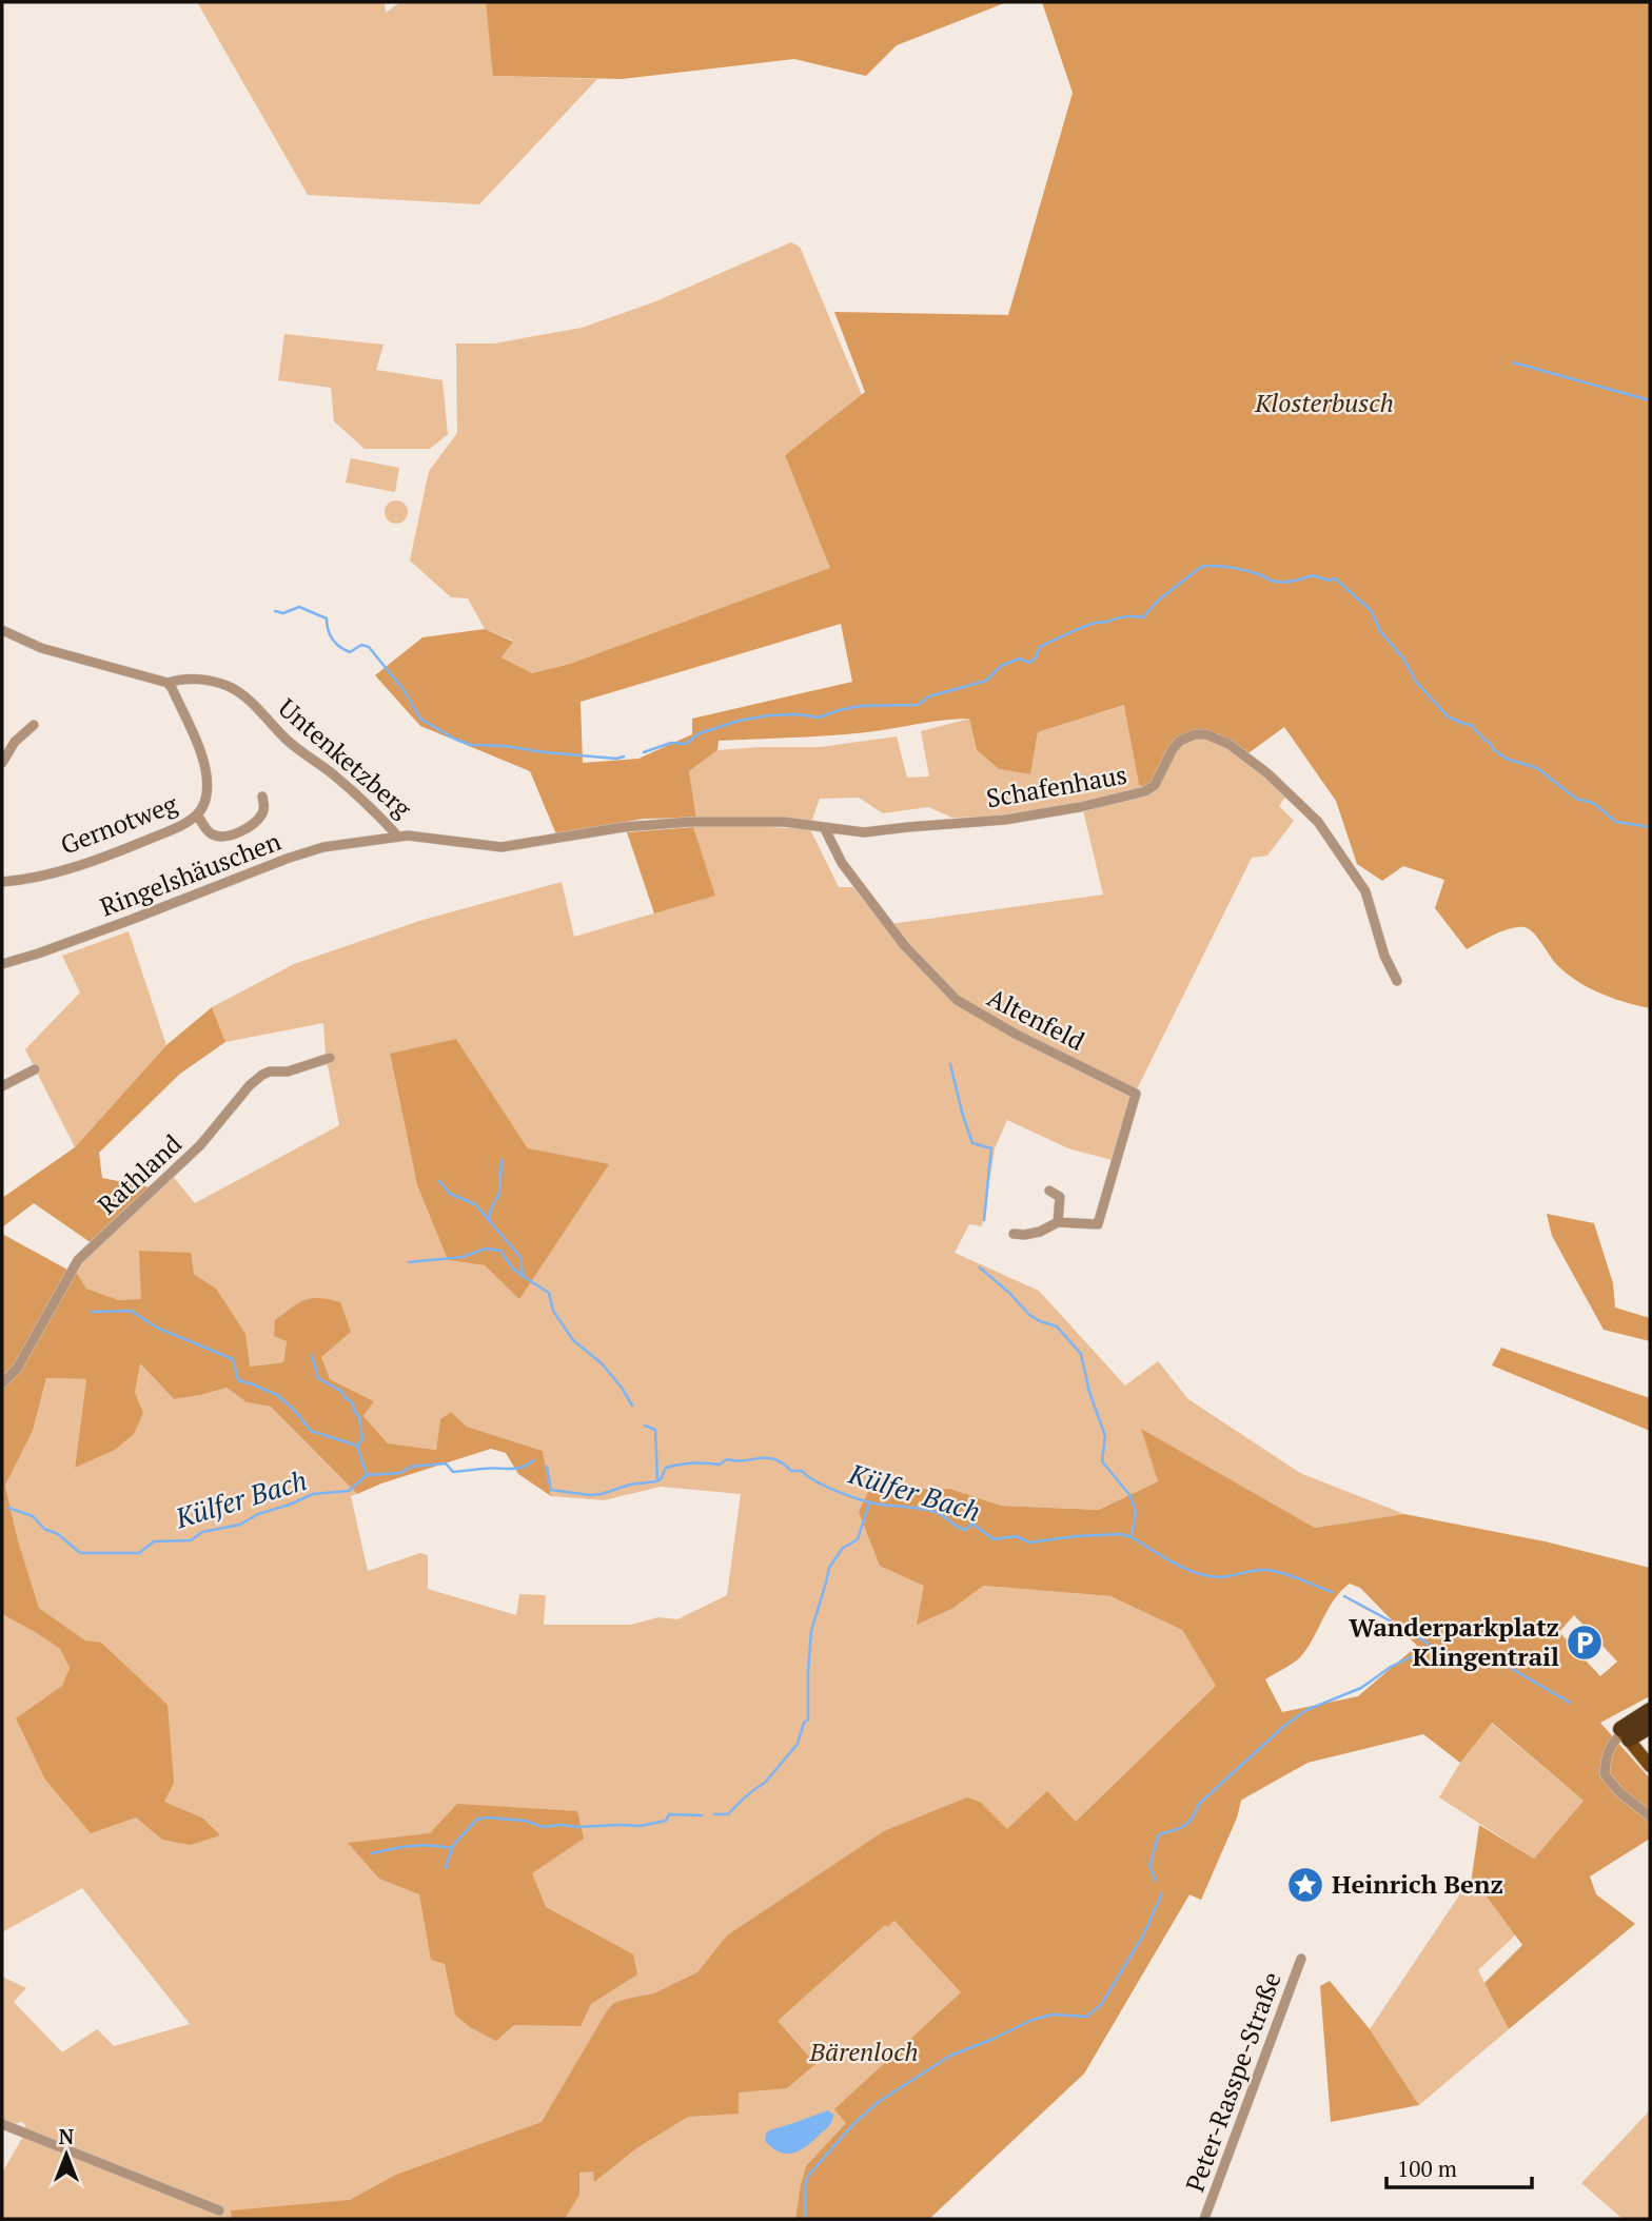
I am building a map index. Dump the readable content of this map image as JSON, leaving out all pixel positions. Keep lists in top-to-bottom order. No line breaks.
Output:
{"streets":{"street":["Untenketzberg","Schafenhaus","Gernotweg","Ringelshäuschen","Altenfeld","Rathland","Peter-Rasspe-Straße"]},"crossings":[["Untenketzberg","Schafenhaus"],["Untenketzberg","Gernotweg"],["Untenketzberg","Ringelshäuschen"],["Schafenhaus","Altenfeld"]],"water":["Külfer Bach"],"parks":["Klosterbusch","Bärenloch"],"places":{"parking":["Wanderparkplatz Klingentrail"],"place":["Heinrich Benz"]},"scale_bar":"100 m","north":"top"}
